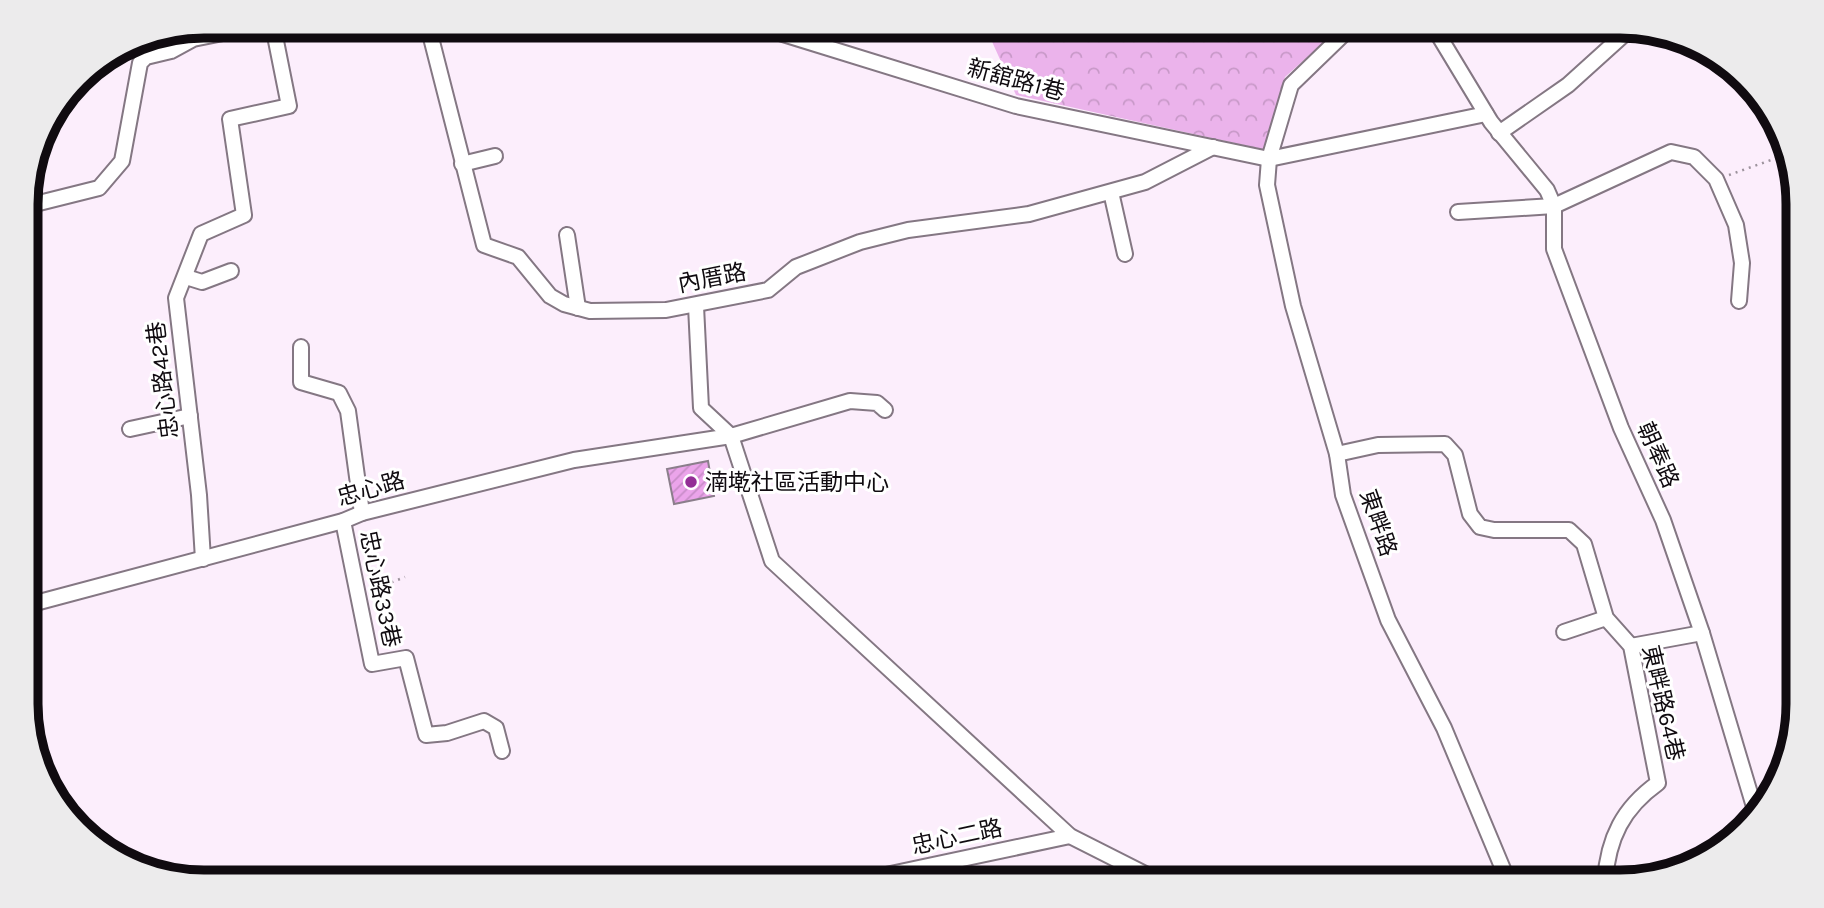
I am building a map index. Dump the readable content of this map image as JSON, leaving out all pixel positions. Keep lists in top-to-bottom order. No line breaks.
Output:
{"streets":{"street":["新舘路1巷","內厝路","忠心路42巷","朝奉路","忠心路","東畔路","忠心路33巷","東畔路64巷","忠心二路"]},"crossings":[["新舘路1巷","內厝路"],["新舘路1巷","東畔路"],["忠心路42巷","忠心路"],["忠心路","忠心路33巷"],["東畔路","東畔路64巷"]],"places":["湳墘社區活動中心"]}
